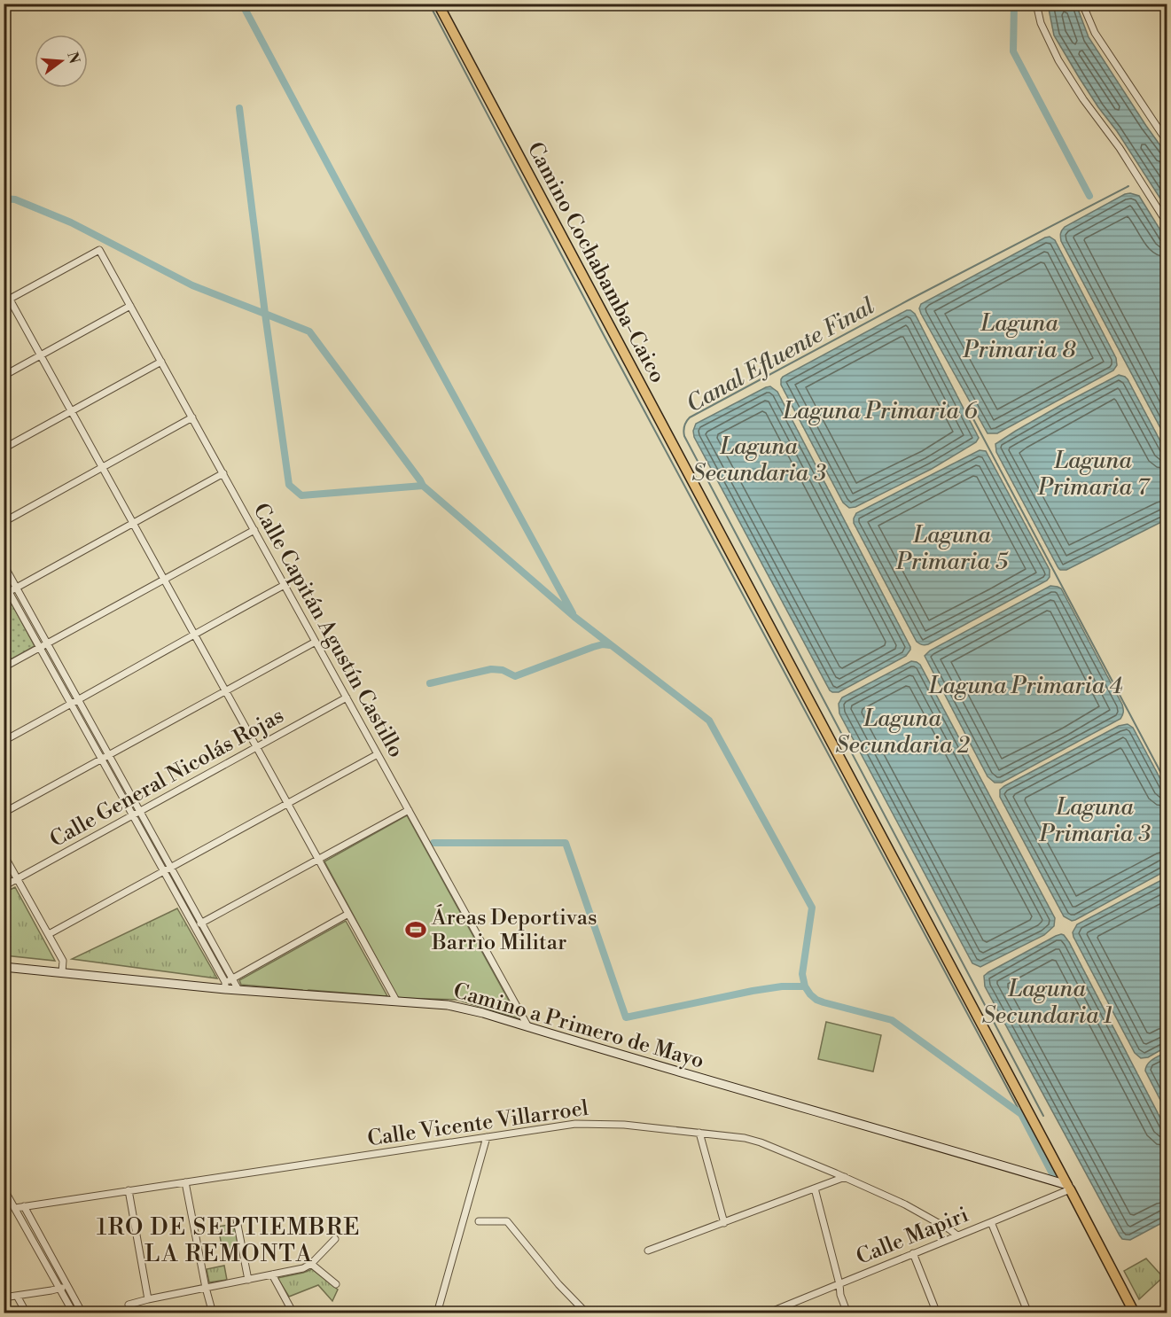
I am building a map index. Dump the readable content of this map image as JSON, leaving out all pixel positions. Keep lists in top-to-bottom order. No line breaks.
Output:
{"streets":{"main road":["Camino Cochabamba-Caico","Camino a Primero de Mayo"],"street":["Calle Capitán Agustín Castillo","Calle General Nicolás Rojas","Calle Vicente Villarroel","Calle Mapiri"]},"crossings":[["Camino Cochabamba-Caico","Camino a Primero de Mayo"],["Camino Cochabamba-Caico","Calle Mapiri"],["Calle Capitán Agustín Castillo","Calle General Nicolás Rojas"],["Calle Capitán Agustín Castillo","Camino a Primero de Mayo"],["Camino a Primero de Mayo","Calle Mapiri"],["Calle Vicente Villarroel","Calle Mapiri"]],"districts":["1RO DE SEPTIEMBRE LA REMONTA"],"water":["Laguna Primaria 8","Canal Efluente Final","Laguna Primaria 6","Laguna Secundaria 3","Laguna Primaria 7","Laguna Primaria 5","Laguna Primaria 4","Laguna Secundaria 2","Laguna Primaria 3","Laguna Secundaria 1"],"places":{"sports":["Áreas Deportivas Barrio Militar"]},"north":"right"}
